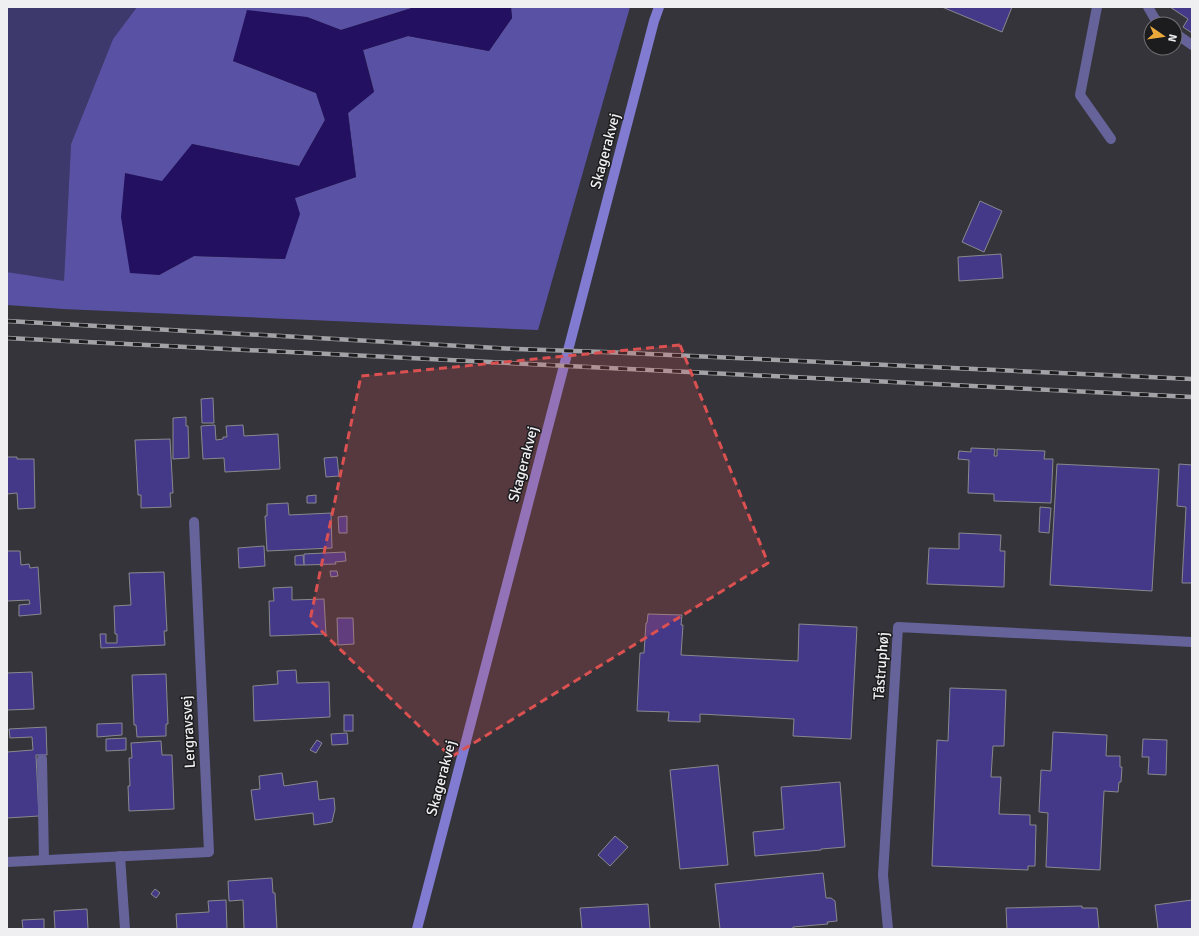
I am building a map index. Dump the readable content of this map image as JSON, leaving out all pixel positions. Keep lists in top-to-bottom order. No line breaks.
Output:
{"streets":{"street":["Skagerakvej","Tåstruphøj","Lergravsvej"]},"north":"right"}
